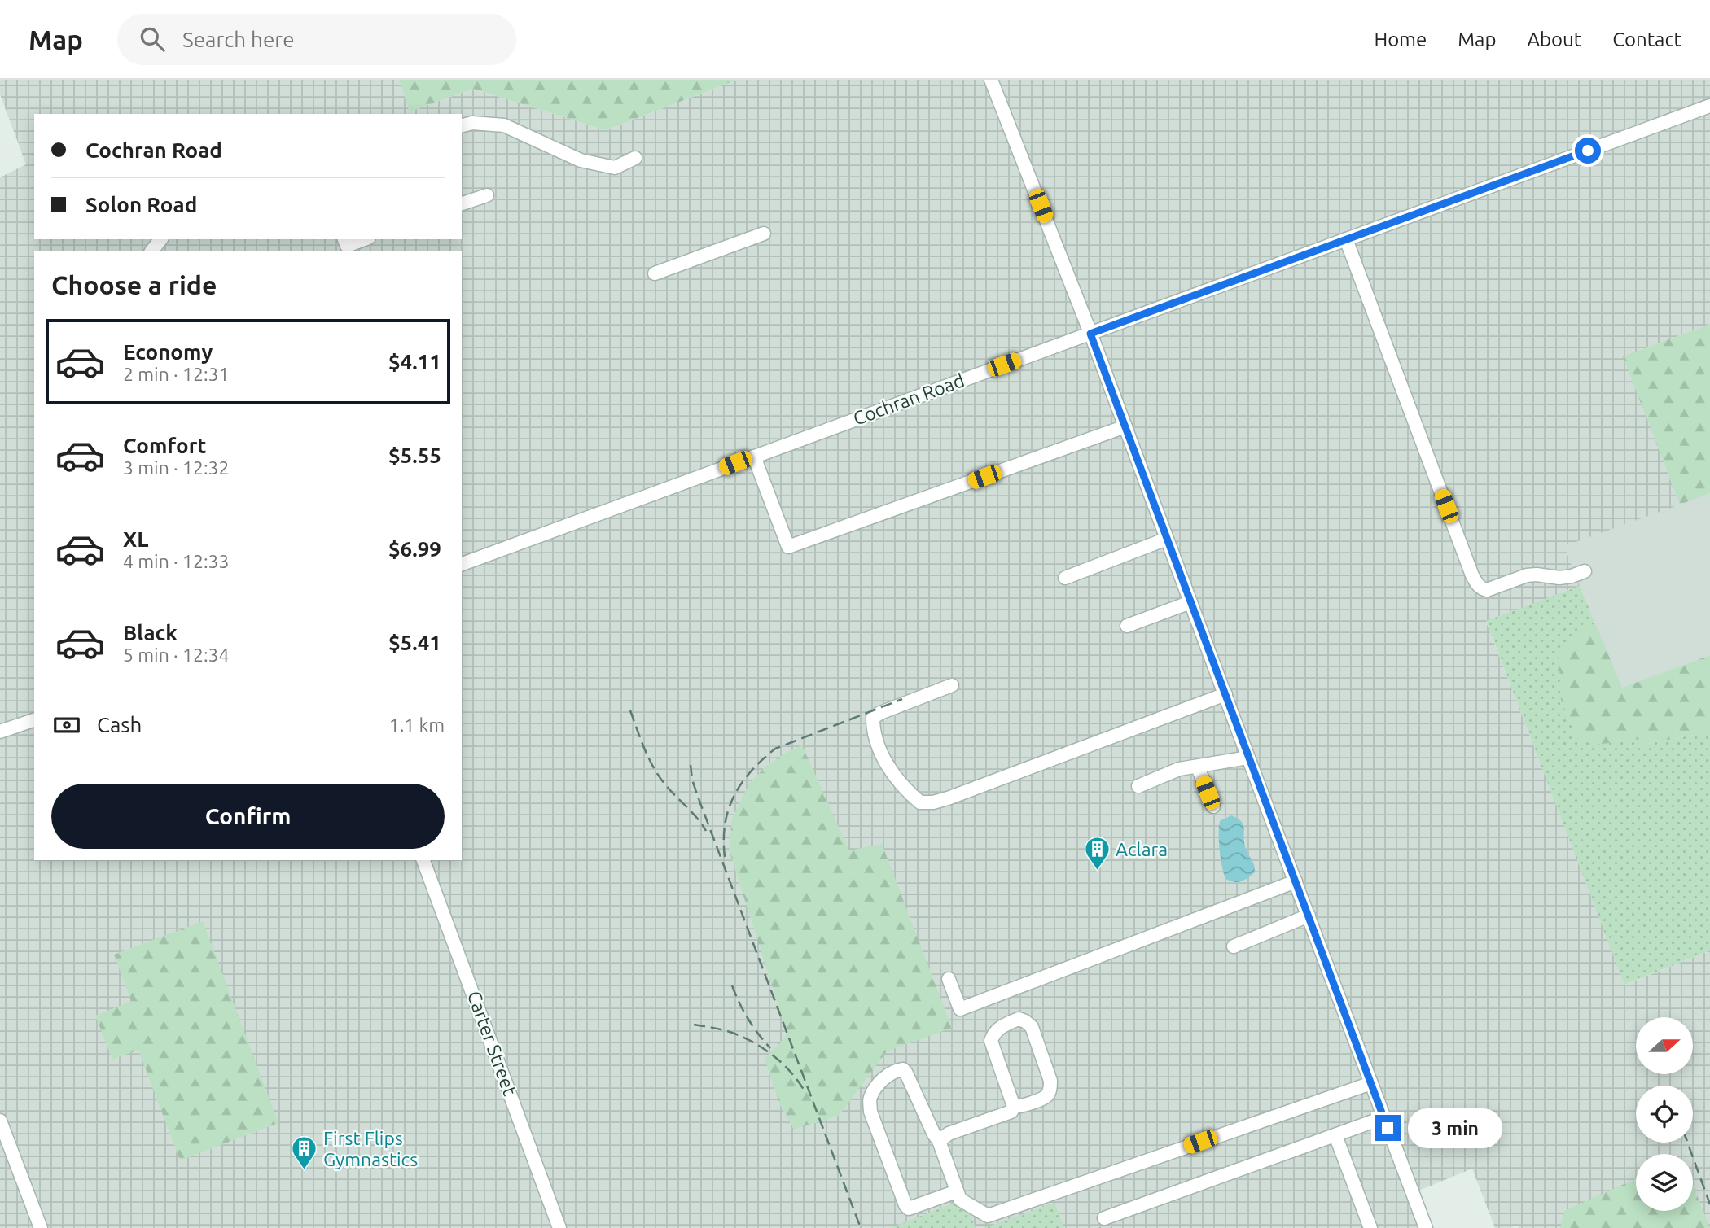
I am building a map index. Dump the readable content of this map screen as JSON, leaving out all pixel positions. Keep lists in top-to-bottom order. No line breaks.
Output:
{"streets":{"street":["Cochran Road","Carter Street"]},"places":{"building":["Aclara","First Flips Gymnastics"]},"north":"right","page":{"header":"Map","search":"Search here","nav":["Home","Map","About","Contact"],"banner":["Cochran Road","Solon Road"],"heading":"Choose a ride","list":[{"name":"Economy","note":"2 min · 12:31","value":"$4.11"},{"name":"Comfort","note":"3 min · 12:32","value":"$5.55"},{"name":"XL","note":"4 min · 12:33","value":"$6.99"},{"name":"Black","note":"5 min · 12:34","value":"$5.41"}],"pay":["Cash","1.1 km"],"buttons":"Confirm","bubble":"3 min"}}
